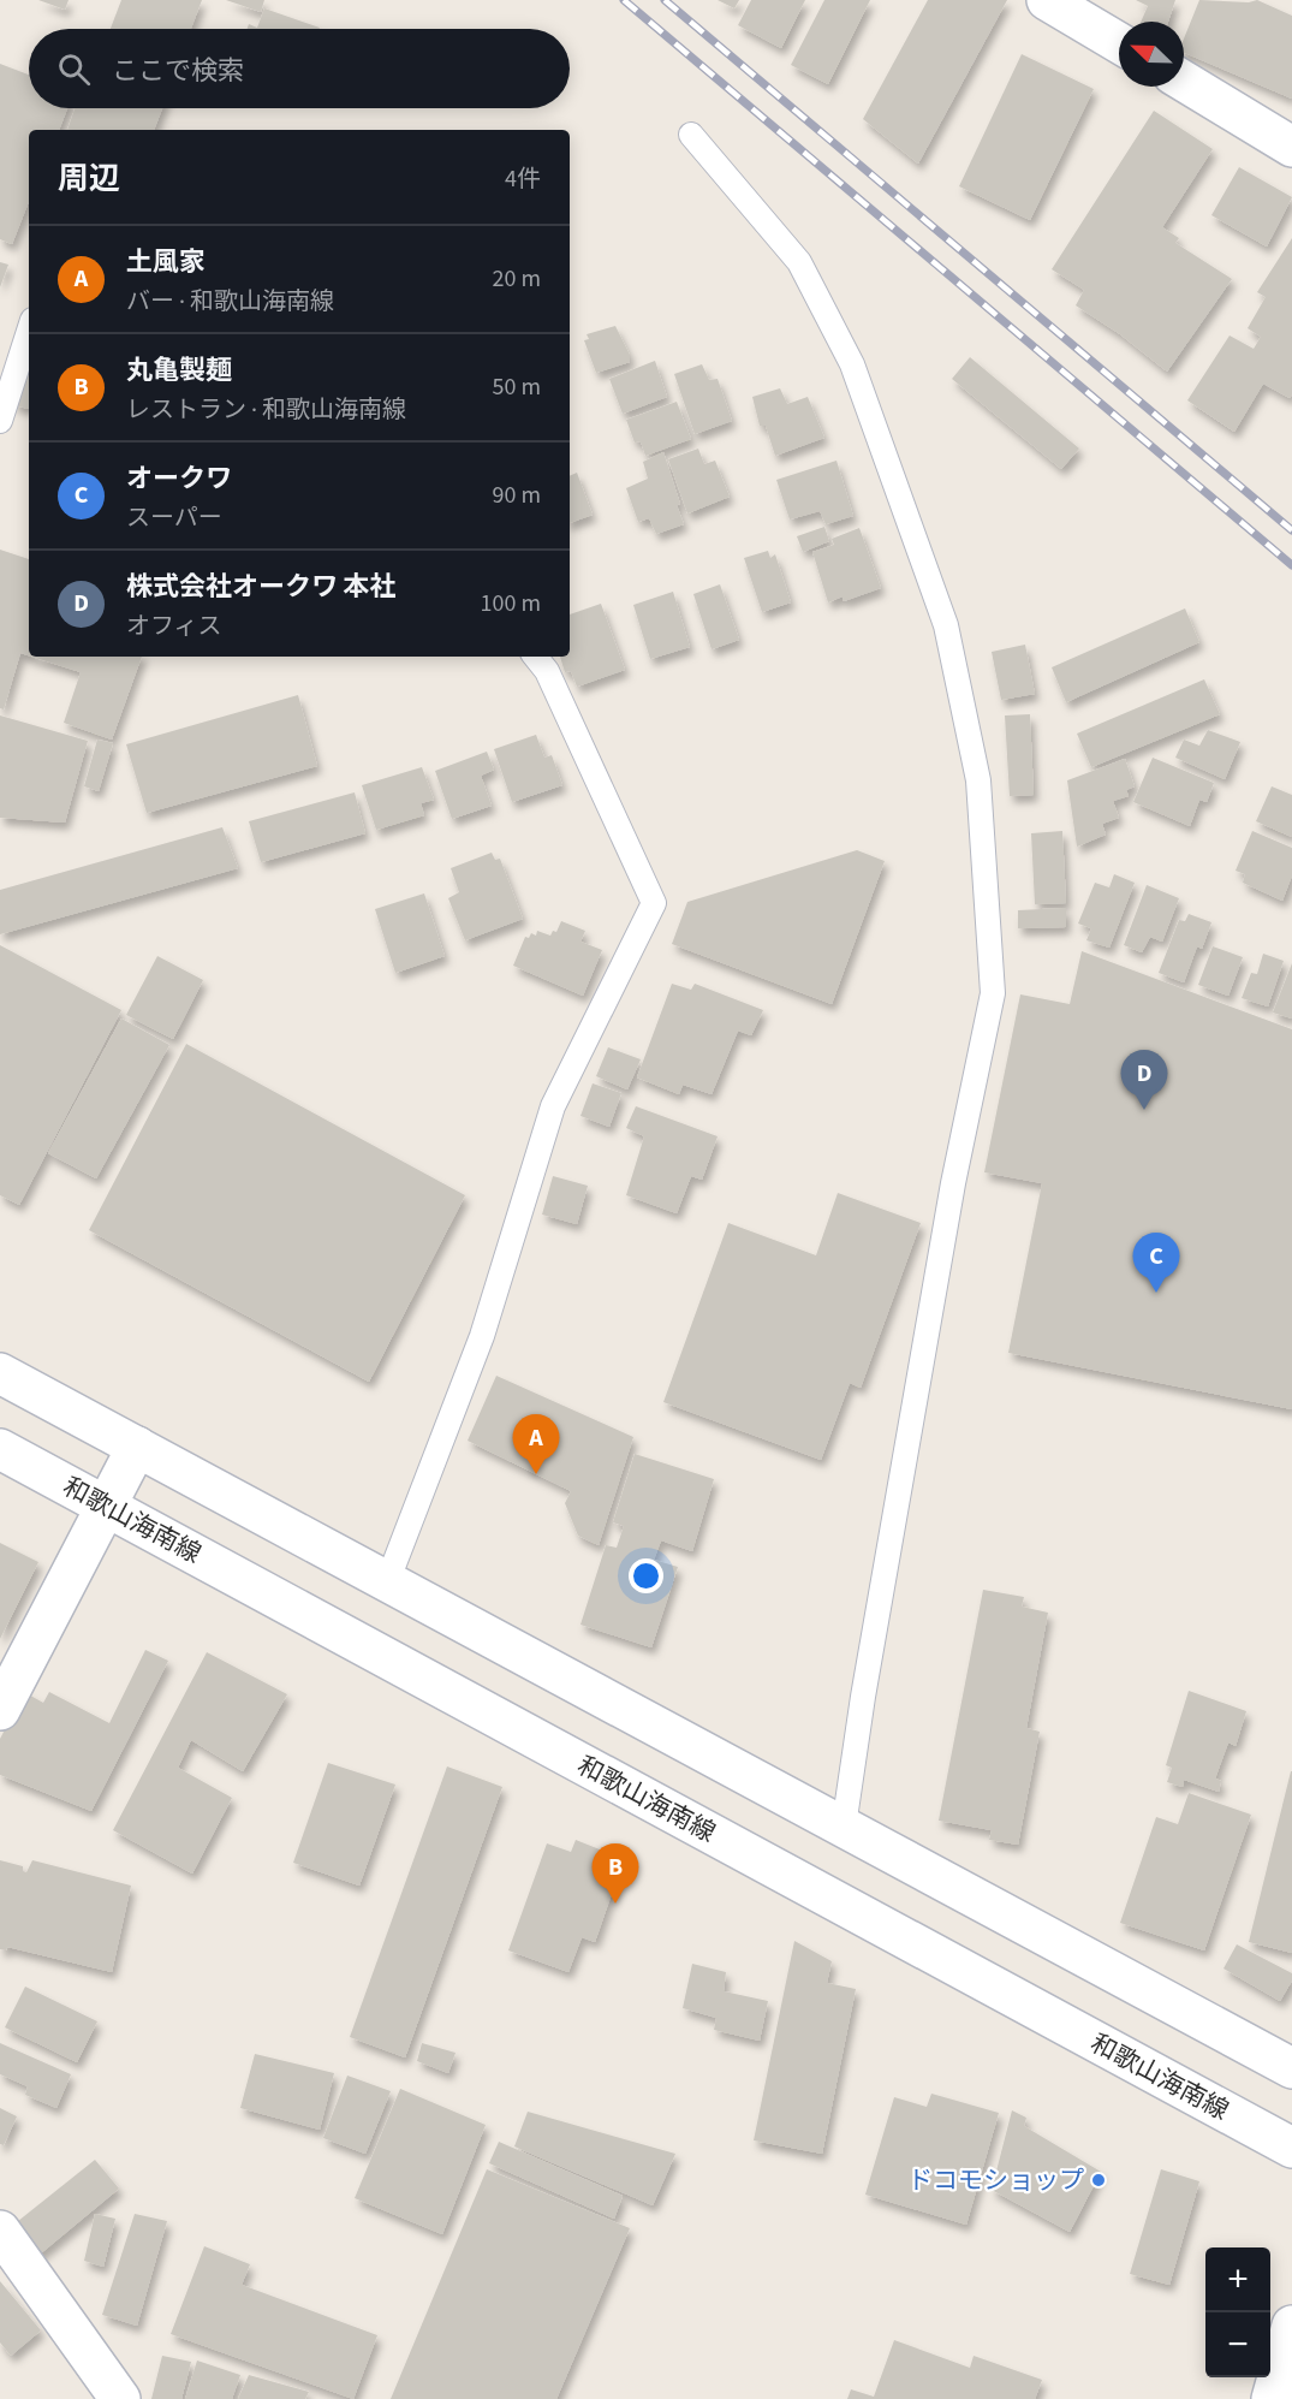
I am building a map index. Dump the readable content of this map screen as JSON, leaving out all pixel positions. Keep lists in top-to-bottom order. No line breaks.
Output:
{"streets":{"main road":["和歌山海南線"]},"places":["ドコモショップ"],"north":"top left","page":{"search":"ここで検索","heading":["周辺","4件"],"list":[{"mark":"A","name":"土風家","note":"バー · 和歌山海南線","value":"20 m"},{"mark":"B","name":"丸亀製麺","note":"レストラン · 和歌山海南線","value":"50 m"},{"mark":"C","name":"オークワ","note":"スーパー","value":"90 m"},{"mark":"D","name":"株式会社オークワ 本社","note":"オフィス","value":"100 m"}],"pins":["D","C","A","B"],"map_buttons":["+","−"]}}
